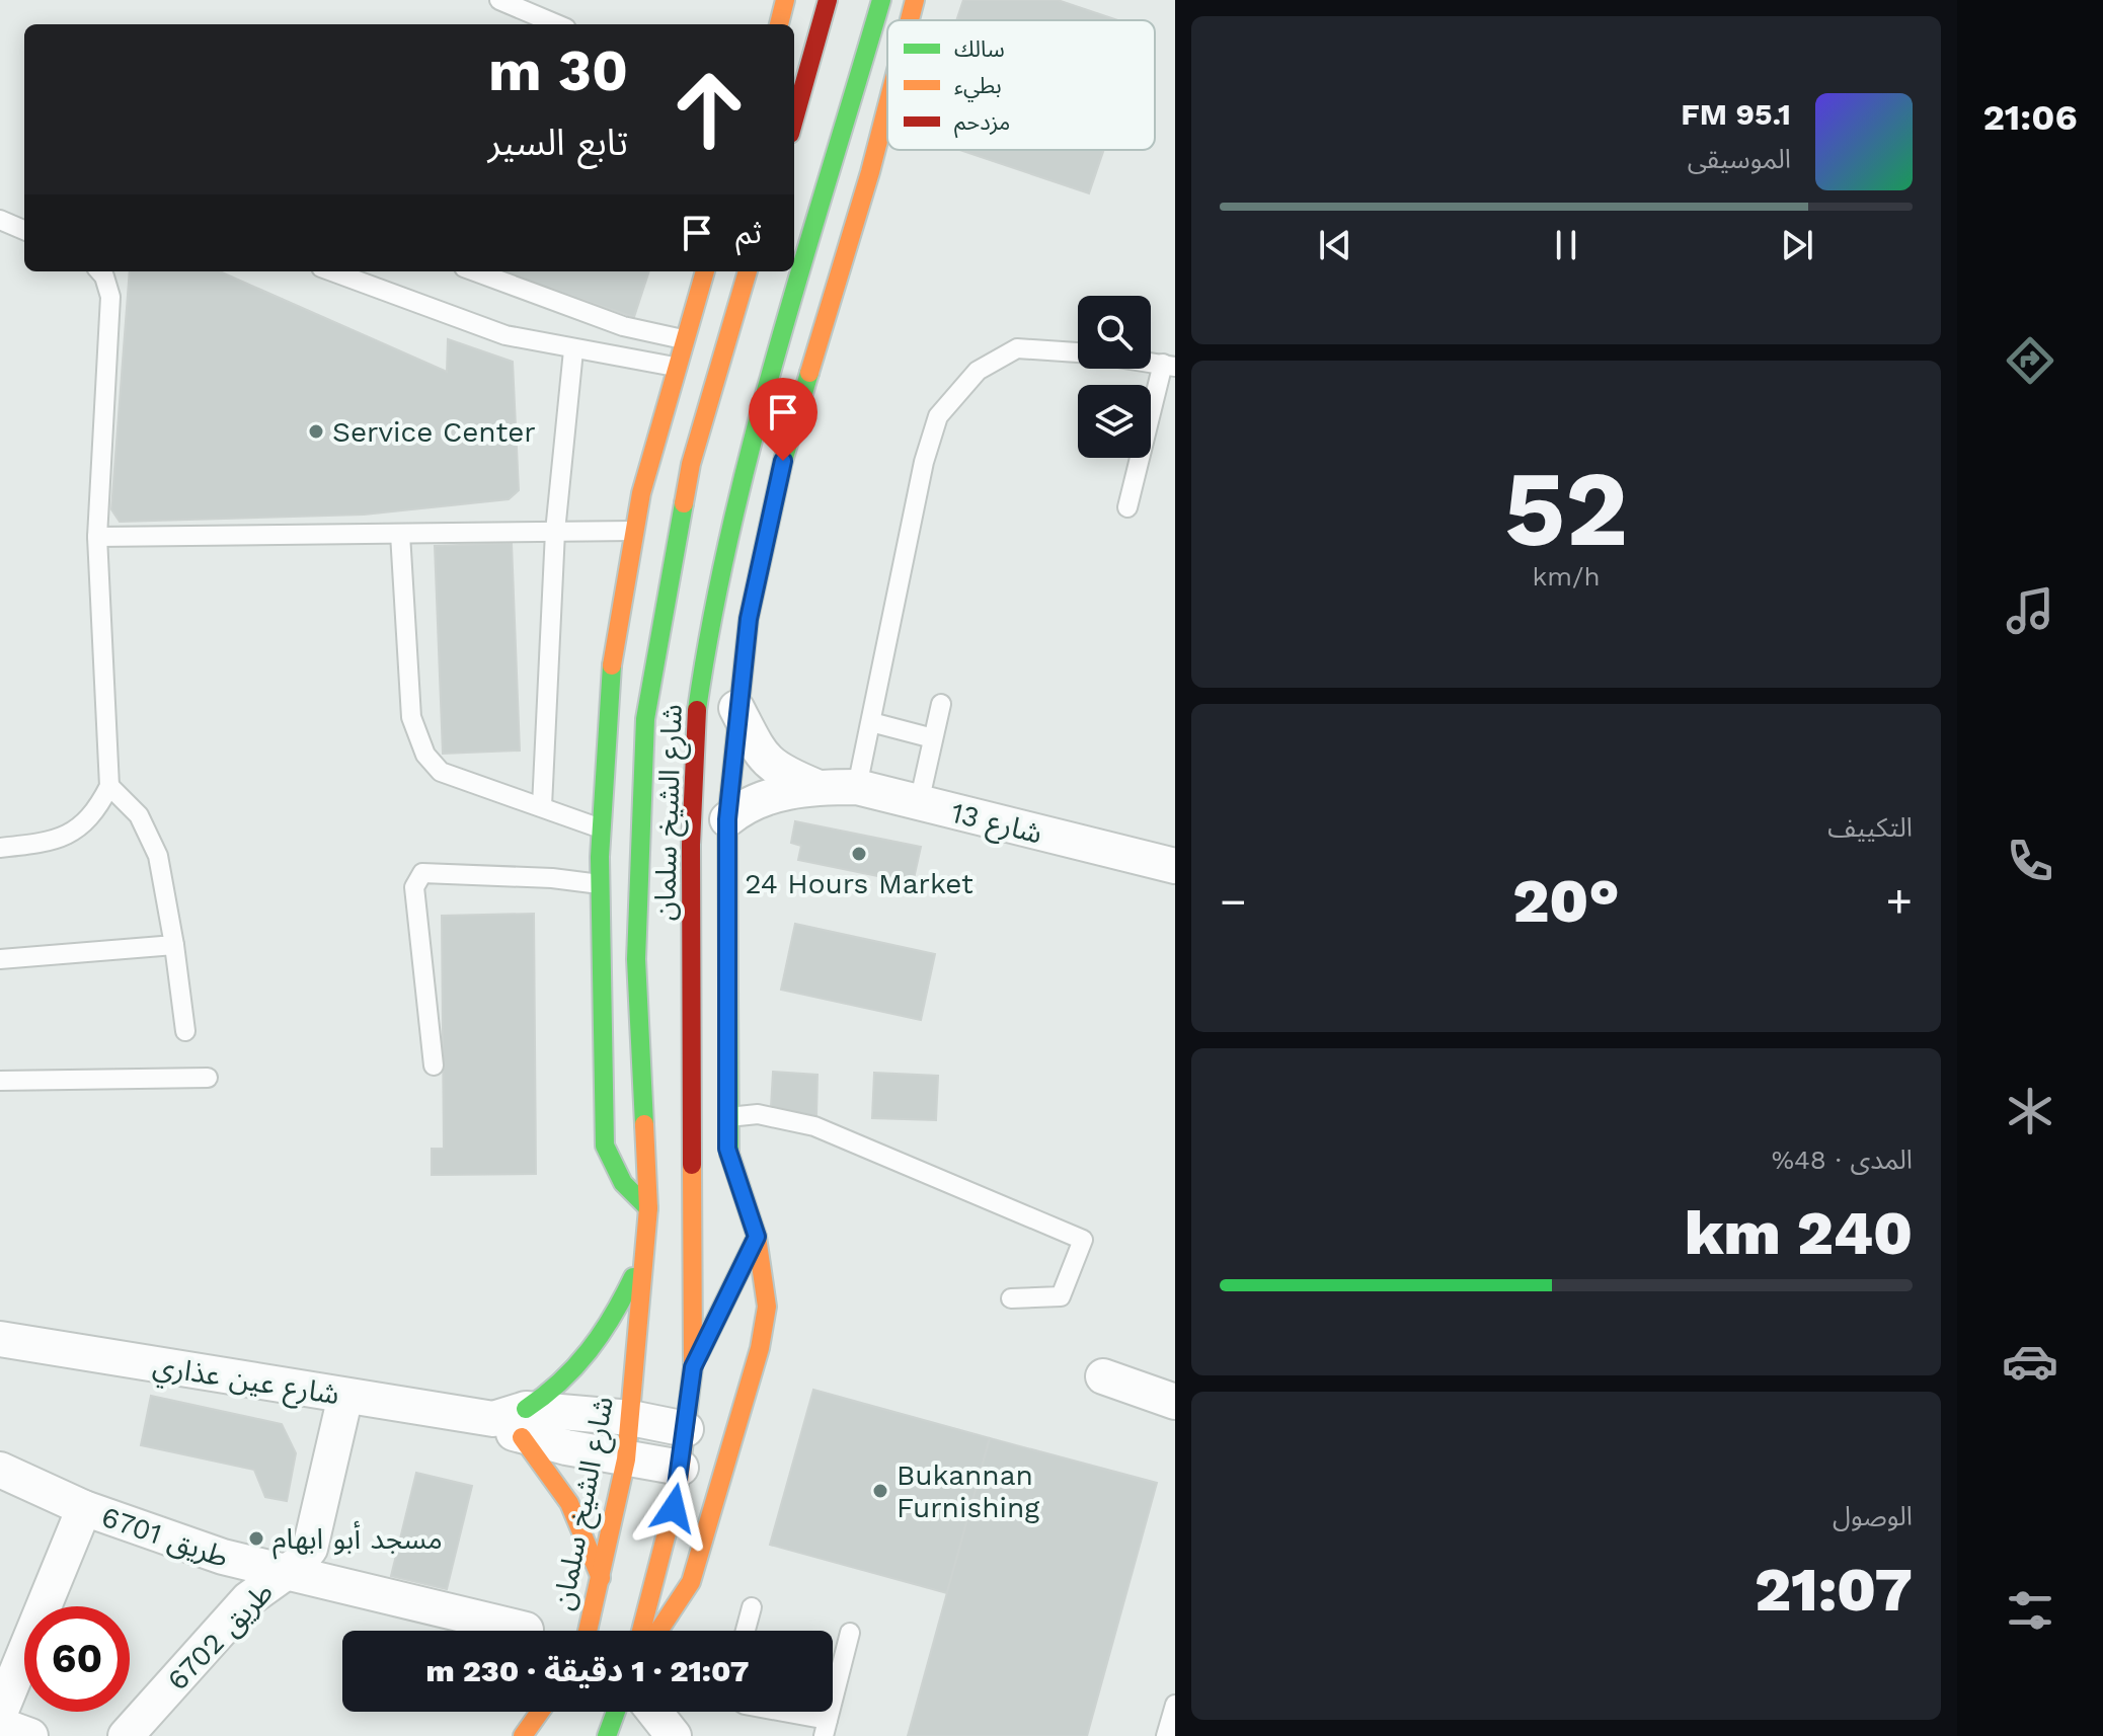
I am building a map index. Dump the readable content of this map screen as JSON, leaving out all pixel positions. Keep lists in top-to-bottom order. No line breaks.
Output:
{"streets":{"main road":["شارع الشيخ سلمان"],"street":["شارع 13","شارع عين عذاري","طريق 6701","طريق 6702"]},"crossings":[["شارع الشيخ سلمان","شارع عين عذاري"],["شارع عين عذاري","طريق 6702"],["طريق 6701","طريق 6702"]],"places":["Service Center","24 Hours Market","Bukannan Furnishing","مسجد أبو ابهام"],"legend":["سالك","بطيء","مزدحم"],"page":{"tabs":"21:06","turn":["30 m","تابع السير"],"song":["95.1 FM","الموسيقى"],"then":"ثم","tile":[["52","km/h"],"التكييف",["المدى · 48%","240 km"],["الوصول","21:07"]],"heat":["−","20°","+"],"limit":"60","trip":"21:07 · 1 دقيقة · 230 m"}}
